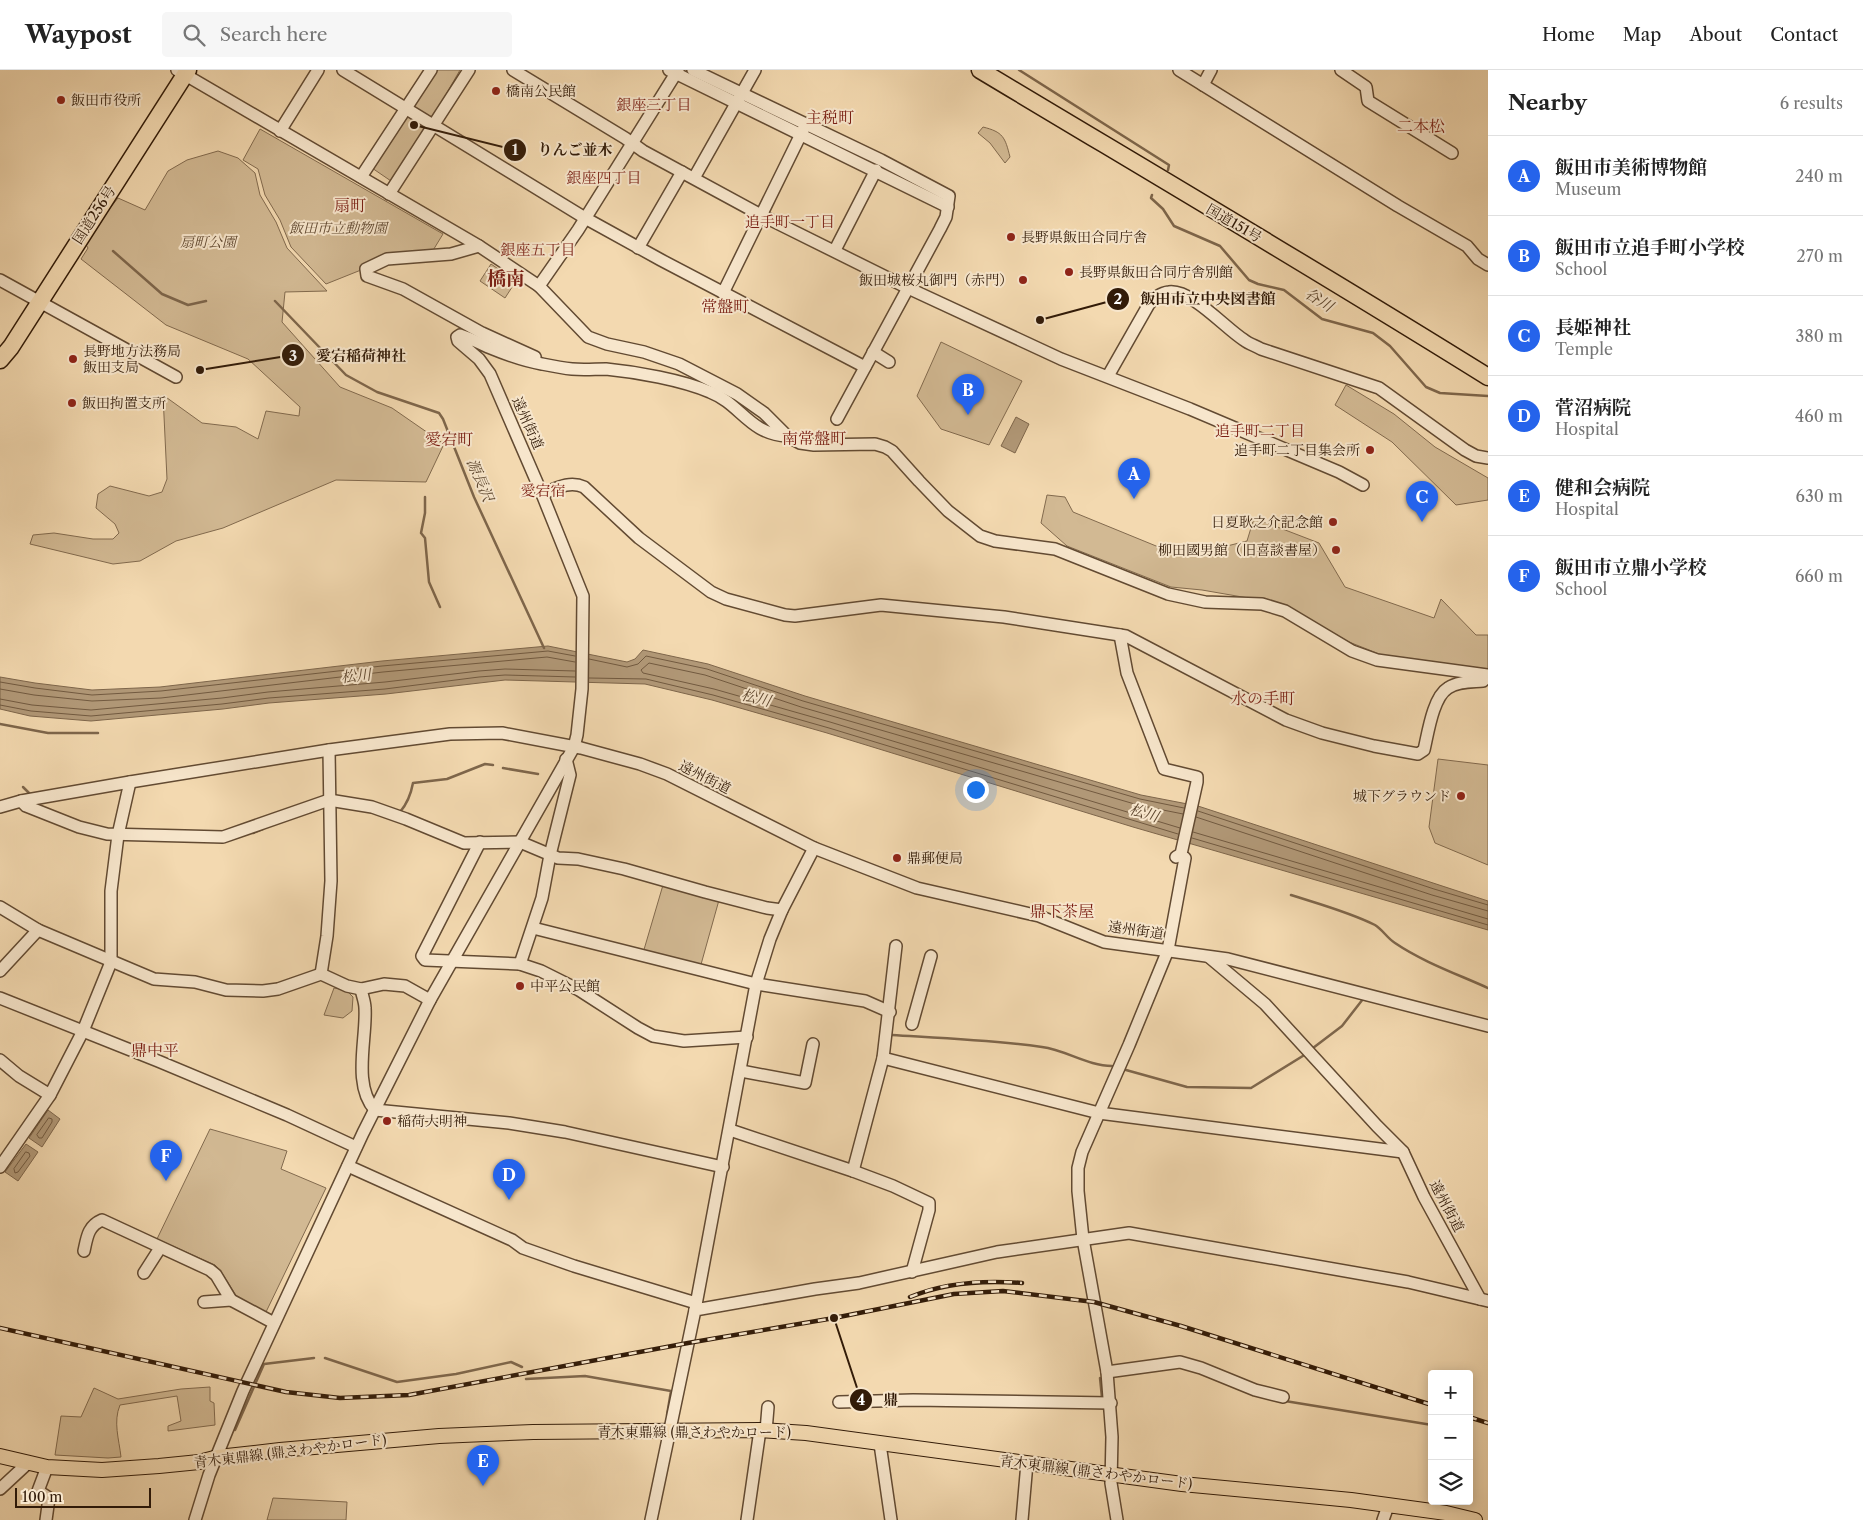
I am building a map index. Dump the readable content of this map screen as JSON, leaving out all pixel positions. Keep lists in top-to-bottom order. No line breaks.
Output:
{"streets":{"highway":["国道256号","国道151号"],"main road":["青木東鼎線 (鼎さわやかロード)"],"street":["遠州街道"]},"districts":["銀座三丁目","主税町","二本松","銀座四丁目","扇町","追手町一丁目","銀座五丁目","橋南","常盤町","追手町二丁目","南常盤町","愛宕町","愛宕宿","水の手町","鼎下茶屋","鼎中平"],"water":["谷川","源長沢","松川"],"parks":["飯田市立動物園","扇町公園"],"places":["橋南公民館","飯田市役所","りんご並木","長野県飯田合同庁舎","長野県飯田合同庁舎別館","飯田城桜丸御門（赤門）","飯田市立中央図書館","長野地方法務局 飯田支局","愛宕稲荷神社","飯田拘置支所","追手町二丁目集会所","日夏耿之介記念館","柳田國男館（旧喜談書屋）","城下グラウンド","鼎郵便局","中平公民館","稲荷大明神","鼎"],"scale_bar":"100 m","page":{"header":"Waypost","search":"Search here","nav":["Home","Map","About","Contact"],"heading":["Nearby","6 results"],"list":[{"mark":"A","name":"飯田市美術博物館","note":"Museum","value":"240 m"},{"mark":"B","name":"飯田市立追手町小学校","note":"School","value":"270 m"},{"mark":"C","name":"長姫神社","note":"Temple","value":"380 m"},{"mark":"D","name":"菅沼病院","note":"Hospital","value":"460 m"},{"mark":"E","name":"健和会病院","note":"Hospital","value":"630 m"},{"mark":"F","name":"飯田市立鼎小学校","note":"School","value":"660 m"}],"pins":["B","A","C","F","D","E"],"map_buttons":["+","−"],"scale":"100 m"}}
